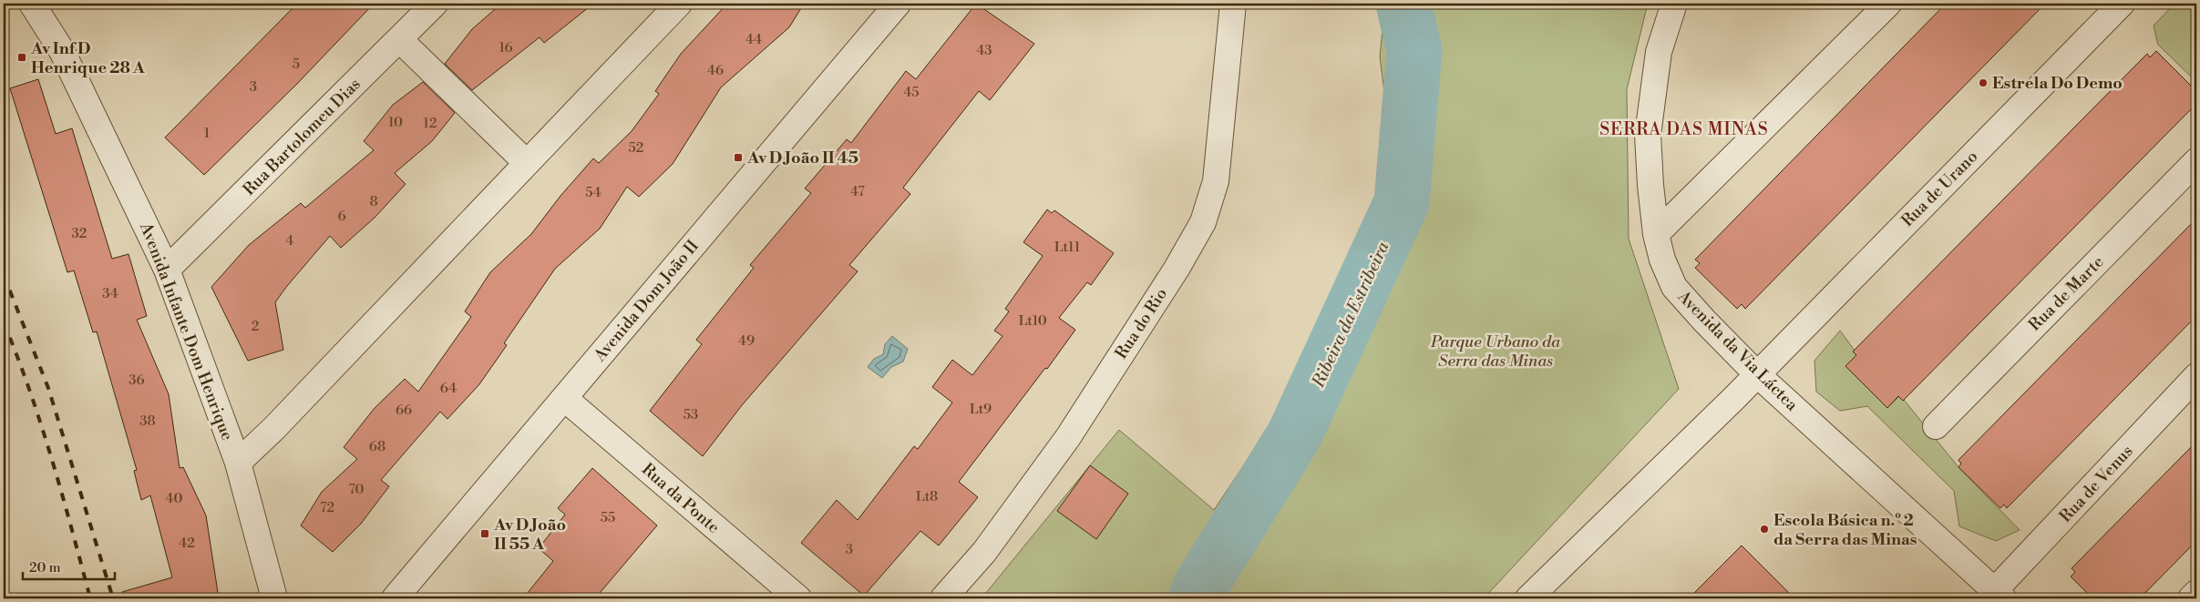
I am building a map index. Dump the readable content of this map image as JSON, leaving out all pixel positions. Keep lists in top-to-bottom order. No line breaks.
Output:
{"streets":{"street":["Rua Bartolomeu Dias","Rua de Urano","Rua de Marte","Avenida Dom João II","Rua do Rio","Avenida Infante Dom Henrique","Avenida da Via Láctea","Rua de Venus","Rua da Ponte"]},"crossings":[["Rua Bartolomeu Dias","Avenida Infante Dom Henrique"],["Rua de Urano","Avenida da Via Láctea"],["Avenida Dom João II","Rua da Ponte"],["Avenida da Via Láctea","Rua de Venus"]],"districts":["SERRA DAS MINAS"],"water":["Ribeira da Estribeira"],"parks":["Parque Urbano da Serra das Minas"],"places":{"transit":["Av Inf D Henrique 28 A","Av D João II 45","Av D João II 55 A"],"other":["Estrela Do Demo","Escola Básica n.º 2 da Serra das Minas"]},"house_numbers":["44","16","43","5","46","3","45","10","12","1","52","47","54","8","6","32","4","Lt11","34","Lt10","2","49","36","64","Lt9","66","53","38","68","70","Lt8","40","72","55","42","3"],"scale_bar":"20 m"}
